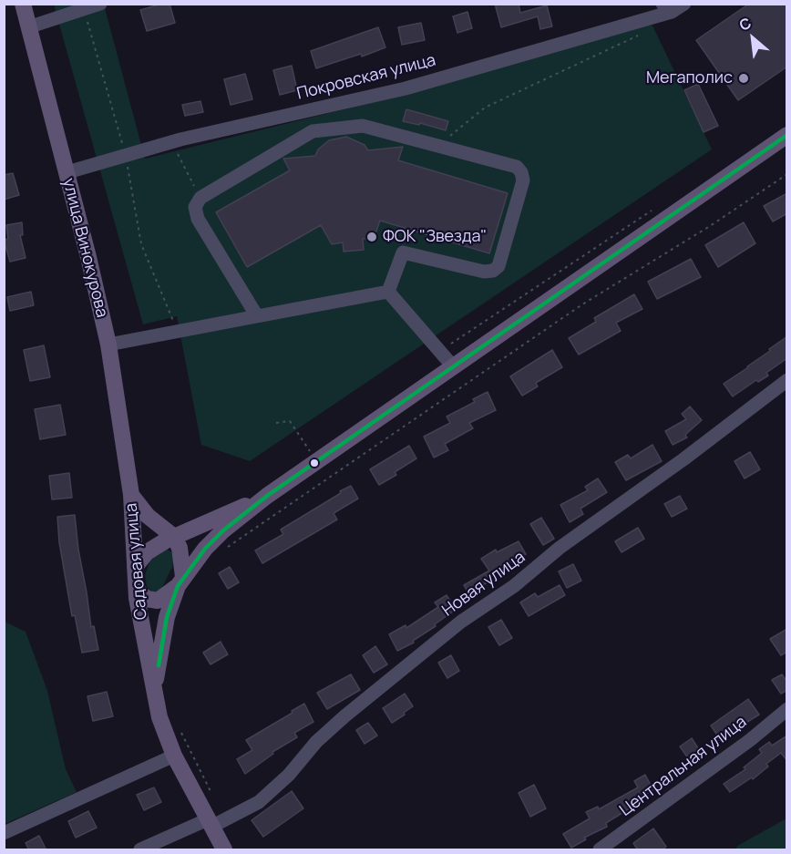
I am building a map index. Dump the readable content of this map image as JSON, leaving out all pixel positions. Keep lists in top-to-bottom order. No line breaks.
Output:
{"streets":{"main road":["улица Винокурова","Садовая улица"],"street":["Покровская улица","Новая улица","Центральная улица"]},"crossings":[["Покровская улица","улица Винокурова"],["улица Винокурова","Садовая улица"],["Садовая улица","Новая улица"]],"places":["Мегаполис","ФОК \"Звезда\""],"north":"top left"}
